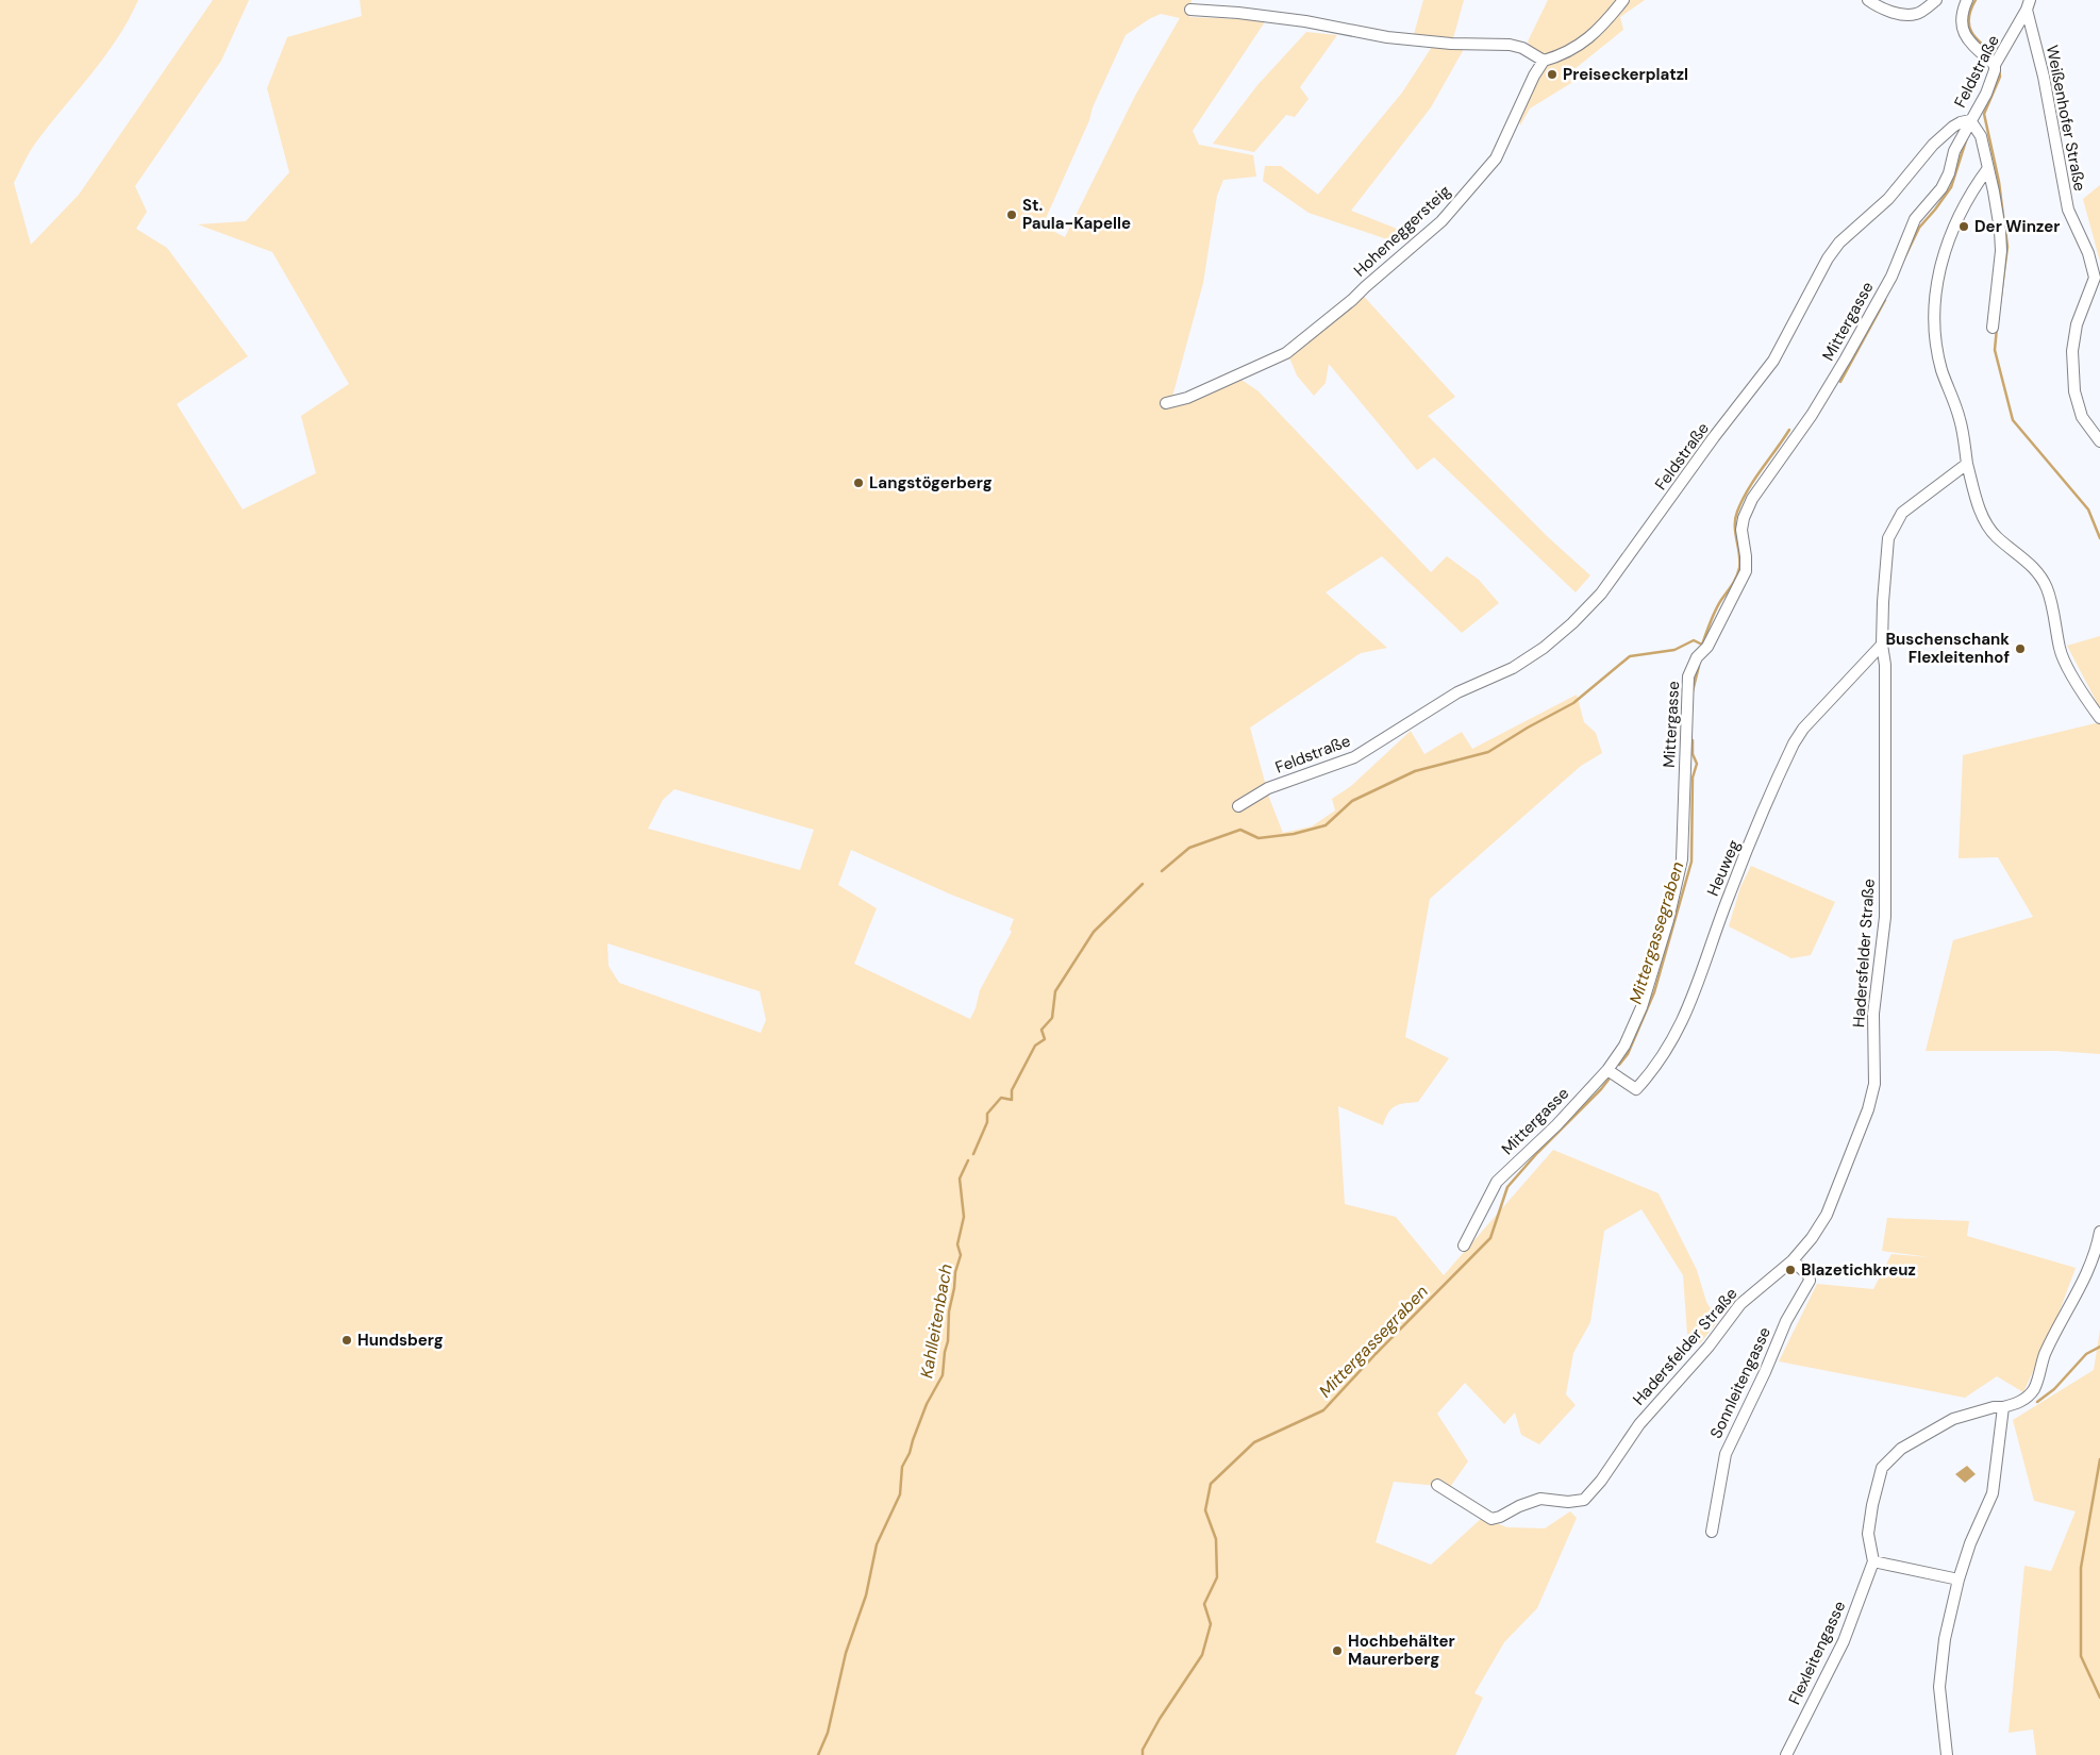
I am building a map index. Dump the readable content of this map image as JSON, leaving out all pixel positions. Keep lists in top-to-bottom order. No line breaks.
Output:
{"streets":{"street":["Feldstraße","Weißenhofer Straße","Hoheneggersteig","Mittergasse","Heuweg","Hadersfelder Straße","Sonnleitengasse","Flexleitengasse"]},"crossings":[["Feldstraße","Weißenhofer Straße"],["Feldstraße","Mittergasse"],["Mittergasse","Heuweg"],["Heuweg","Hadersfelder Straße"],["Hadersfelder Straße","Sonnleitengasse"]],"water":["Mittergassegraben","Kahlleitenbach"],"places":["Preiseckerplatzl","St. Paula-Kapelle","Der Winzer","Langstögerberg","Buschenschank Flexleitenhof","Blazetichkreuz","Hundsberg","Hochbehälter Maurerberg"]}
